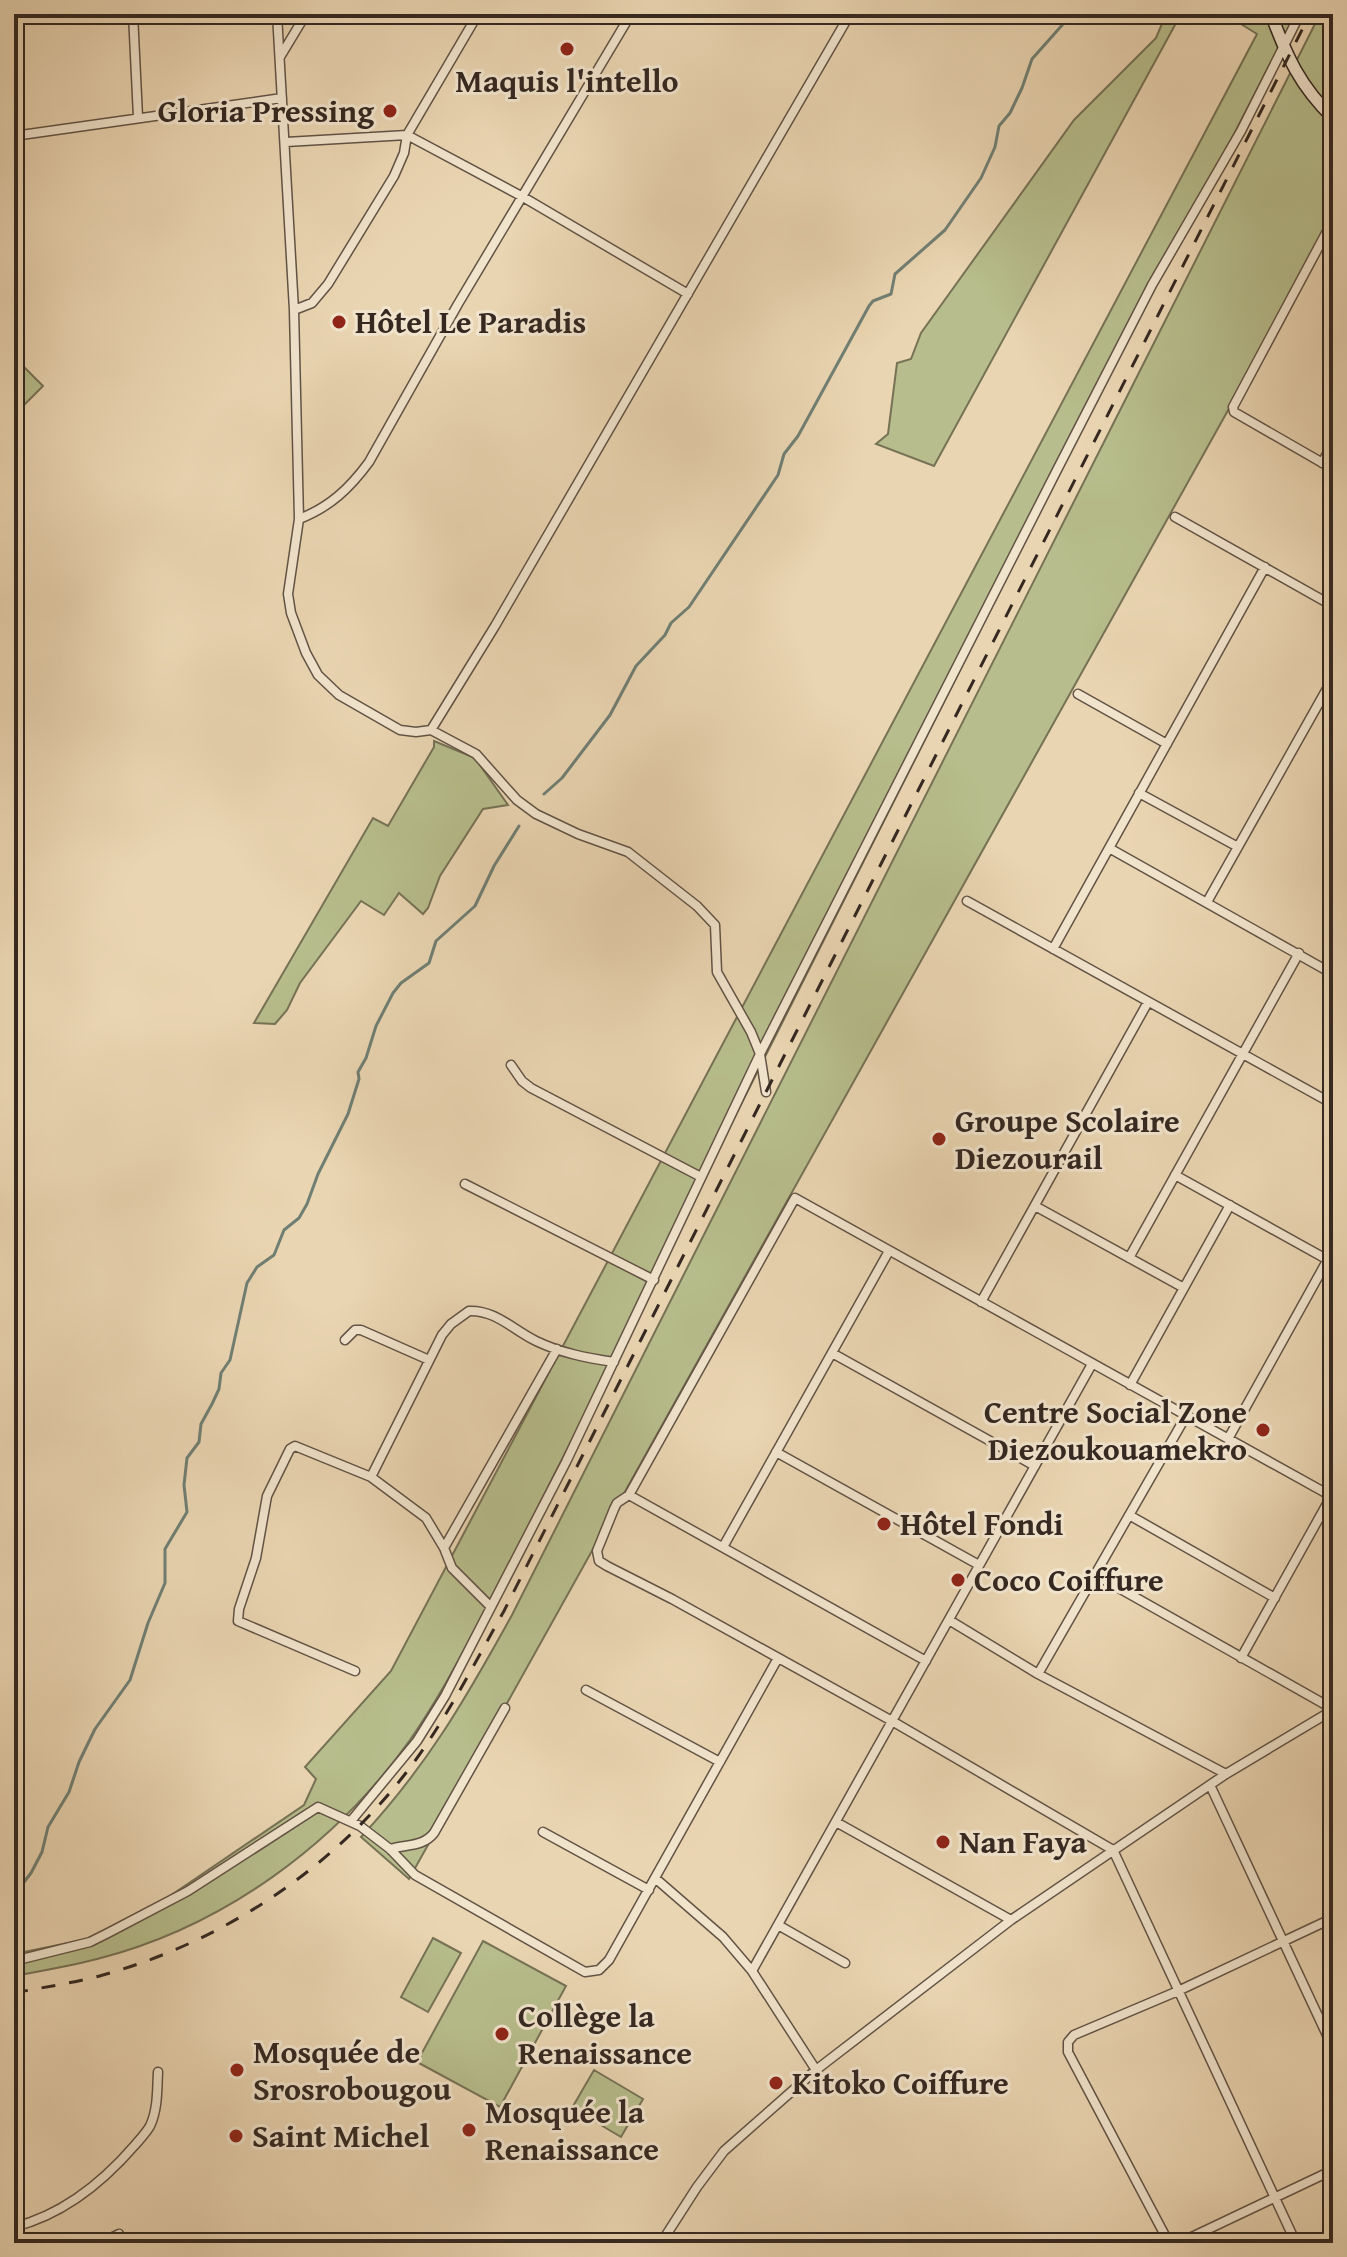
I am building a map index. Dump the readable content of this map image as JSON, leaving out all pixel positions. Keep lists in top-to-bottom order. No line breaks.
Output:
{"places":["Maquis l'intello","Gloria Pressing","Hôtel Le Paradis","Groupe Scolaire Diezourail","Centre Social Zone Diezoukouamekro","Hôtel Fondi","Coco Coiffure","Nan Faya","Collège la Renaissance","Mosquée de Srosrobougou","Kitoko Coiffure","Mosquée la Renaissance","Saint Michel"]}
